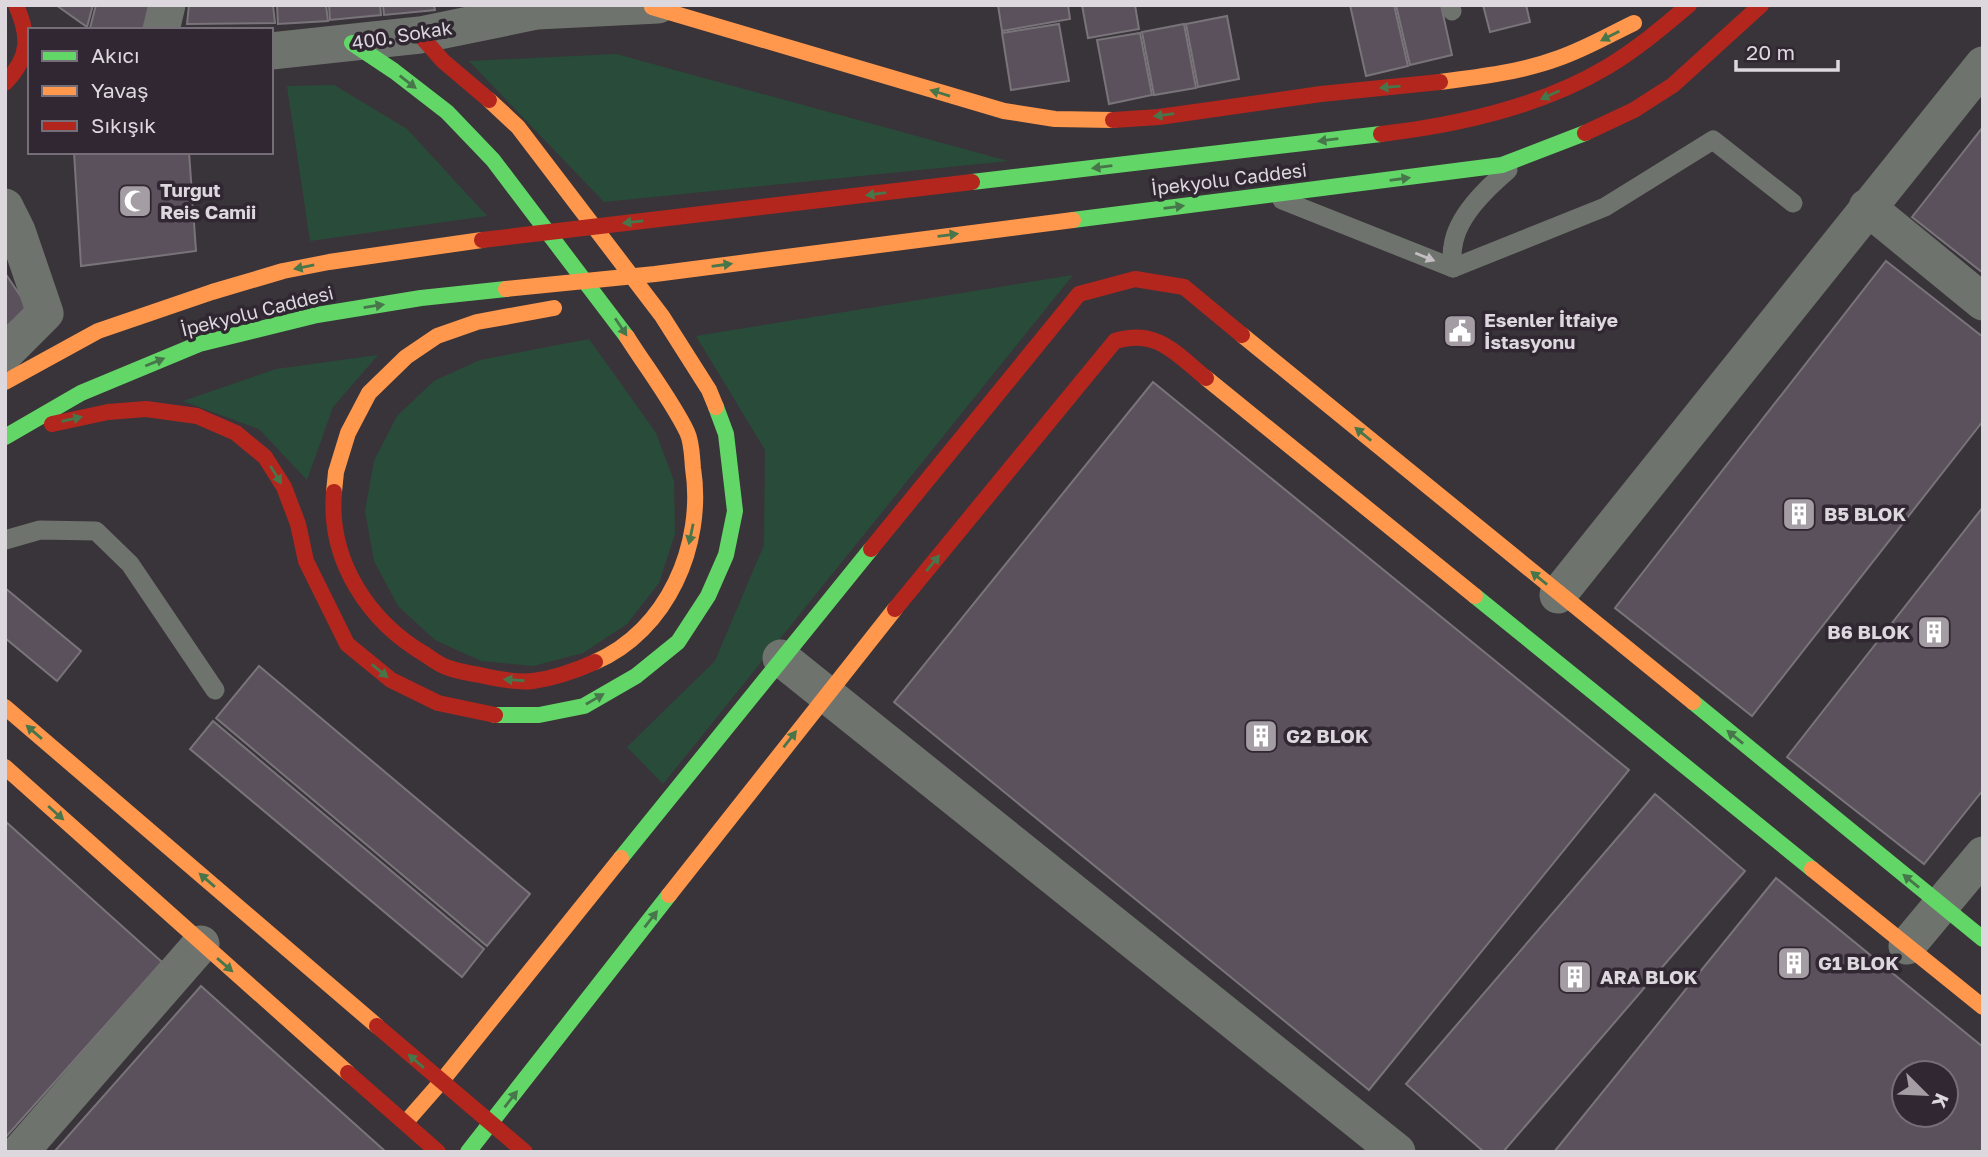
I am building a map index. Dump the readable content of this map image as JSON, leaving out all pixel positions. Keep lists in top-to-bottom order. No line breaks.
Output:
{"streets":{"main road":["İpekyolu Caddesi"],"street":["400. Sokak"]},"places":{"mosque":["Turgut Reis Camii"],"public building":["Esenler İtfaiye İstasyonu"],"building":["B5 BLOK","B6 BLOK","G2 BLOK","G1 BLOK","ARA BLOK"]},"legend":["Akıcı","Yavaş","Sıkışık"],"scale_bar":"20 m","north":"bottom right"}
